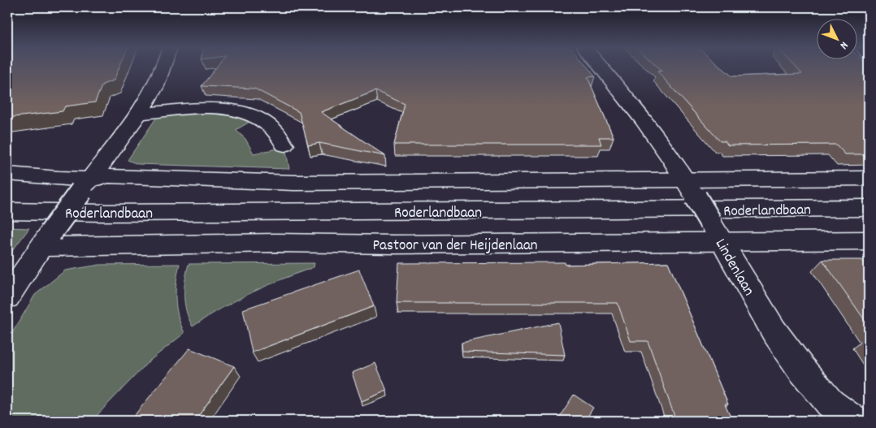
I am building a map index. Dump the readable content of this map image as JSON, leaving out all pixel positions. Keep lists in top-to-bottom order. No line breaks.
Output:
{"streets":{"street":["Roderlandbaan","Pastoor van der Heijdenlaan","Lindenlaan"]},"crossings":[["Pastoor van der Heijdenlaan","Lindenlaan"]],"north":"bottom right"}
